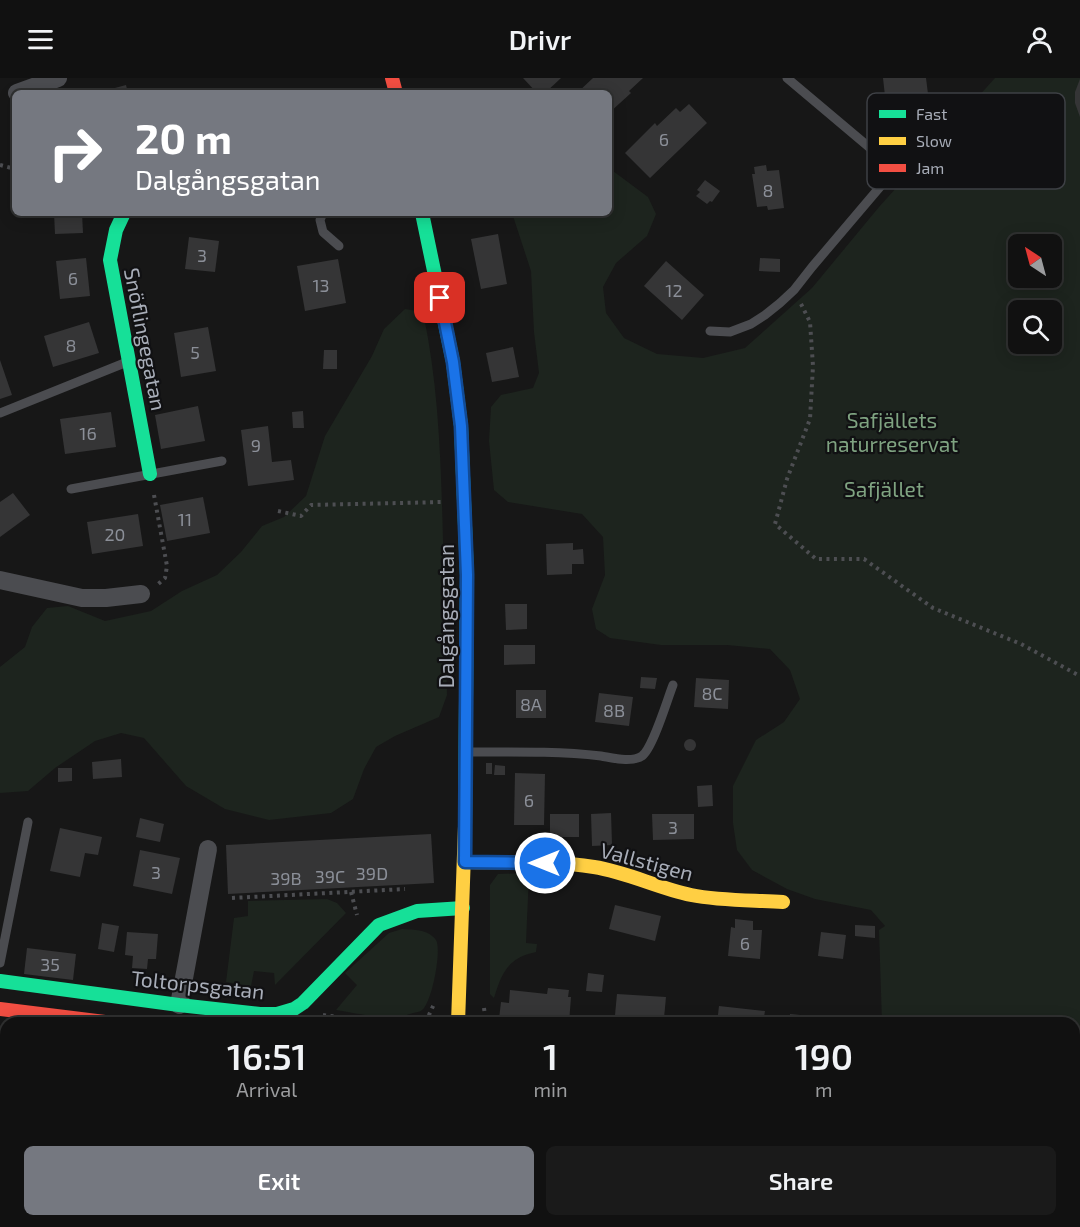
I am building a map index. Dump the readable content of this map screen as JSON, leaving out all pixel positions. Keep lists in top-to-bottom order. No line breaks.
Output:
{"streets":{"street":["Snöflingegatan","Dalgångsgatan","Vallstigen","Toltorpsgatan"]},"crossings":[["Dalgångsgatan","Vallstigen"],["Dalgångsgatan","Toltorpsgatan"]],"parks":["Safjällets naturreservat","Safjället"],"house_numbers":["6","8","3","6","13","12","8","5","16","9","11","20","8C","8A","8B","6","3","3","39D","39C","39B","6","35"],"legend":["Fast","Slow","Jam"],"north":"top left","page":{"header":"Drivr","turn":["20 m","Dalgångsgatan"],"eta":["16:51","Arrival","1","min","190","m"],"buttons":["Exit","Share"]}}
